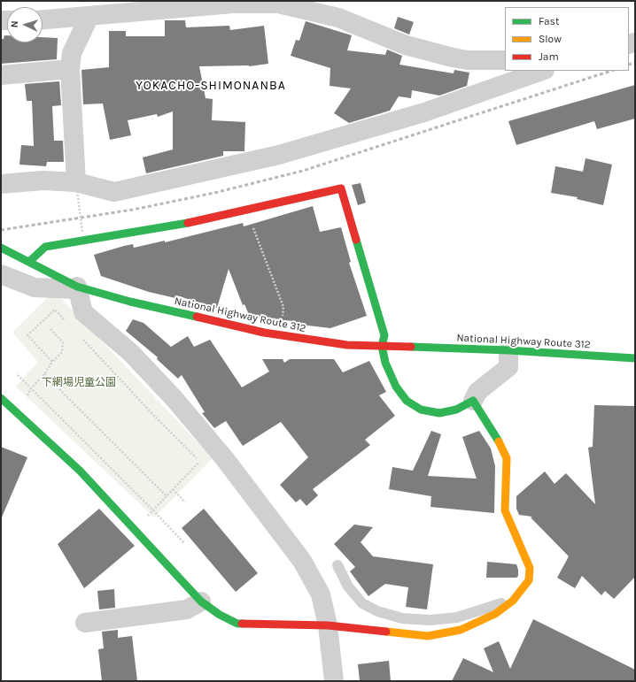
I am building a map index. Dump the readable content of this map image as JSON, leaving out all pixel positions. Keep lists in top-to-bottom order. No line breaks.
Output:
{"streets":{"main road":["National Highway Route 312"]},"districts":["YOKACHO-SHIMONANBA"],"parks":["下網場児童公園"],"legend":["Fast","Slow","Jam"],"north":"left"}
